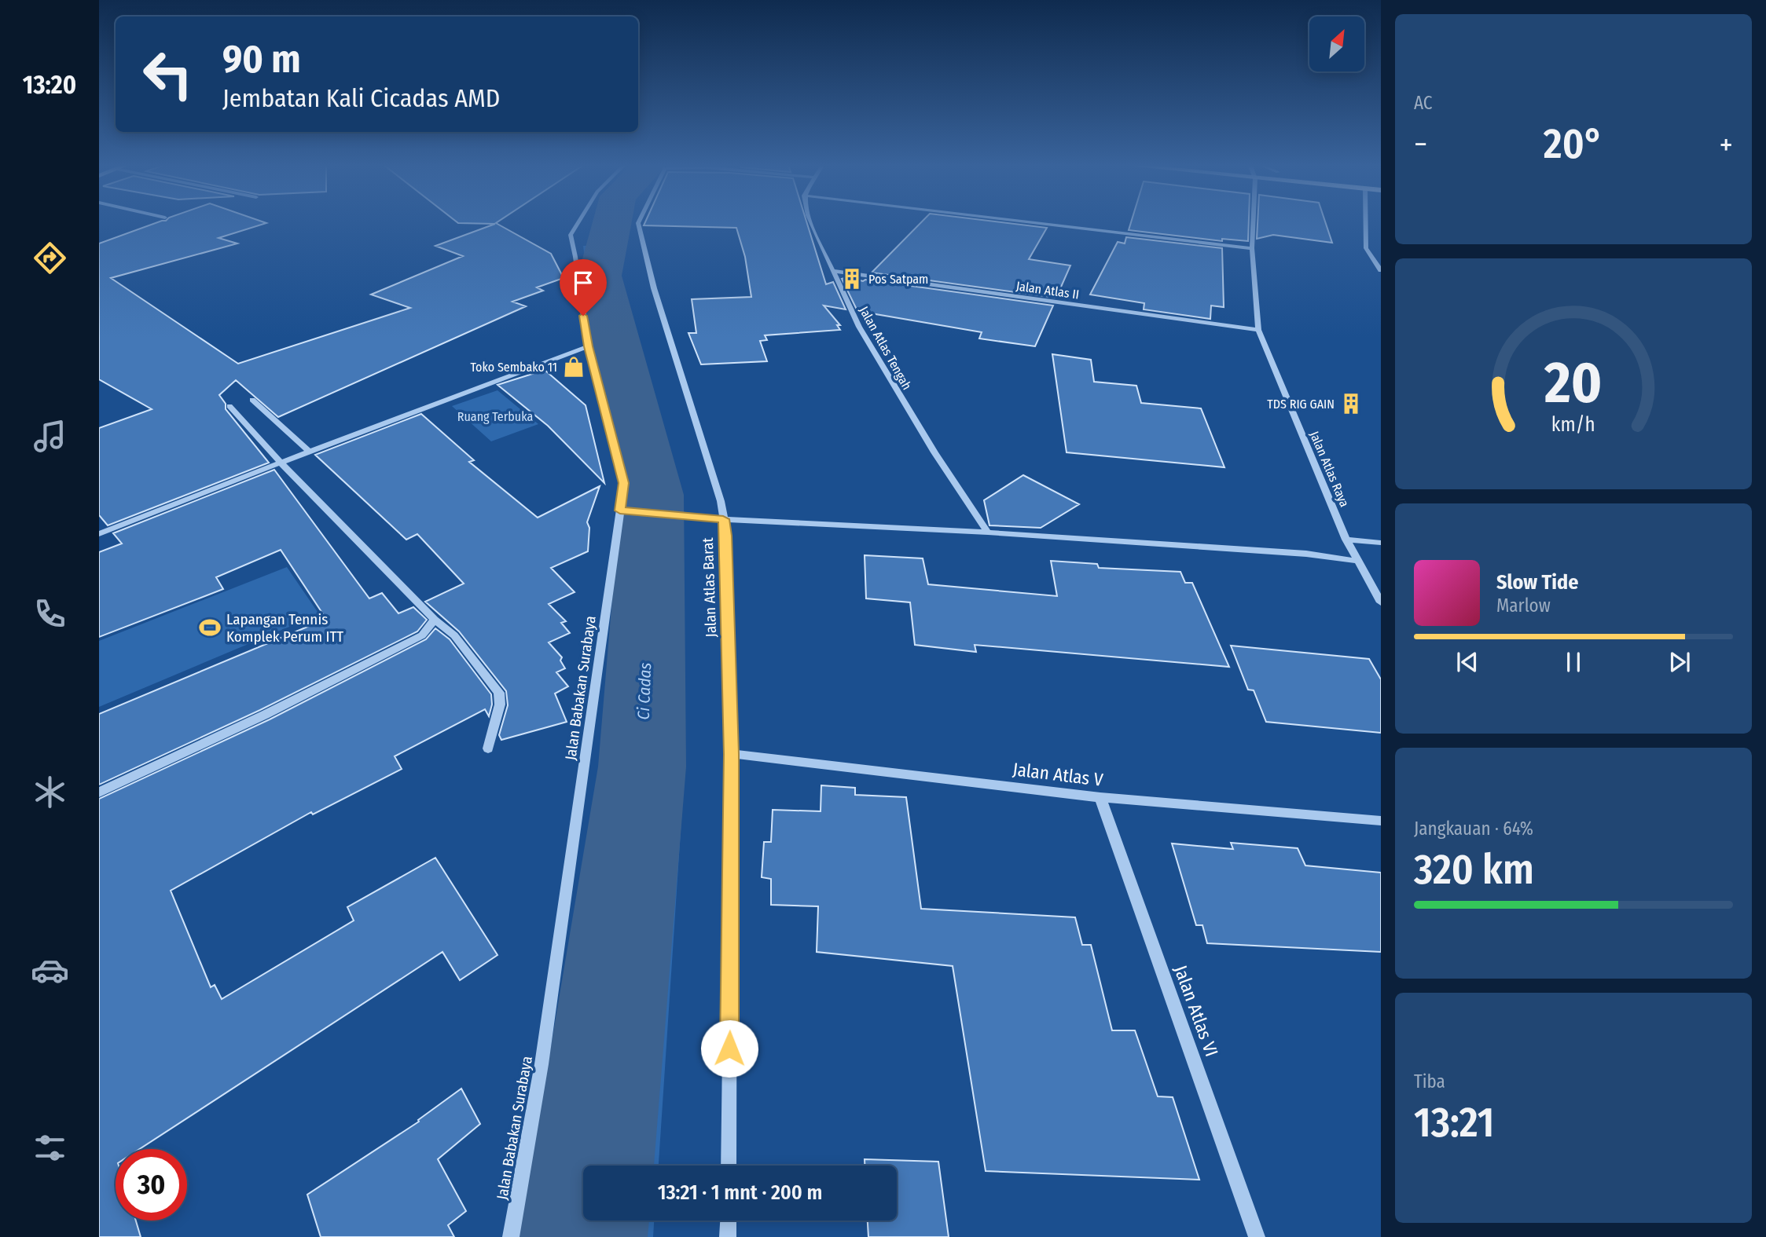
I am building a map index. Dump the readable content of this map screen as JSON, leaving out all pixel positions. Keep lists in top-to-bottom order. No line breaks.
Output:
{"streets":{"street":["Jalan Atlas II","Jalan Atlas Tengah","Jalan Atlas Raya","Jalan Atlas Barat","Jalan Babakan Surabaya","Jalan Atlas V","Jalan Atlas VI"]},"crossings":[["Jalan Atlas II","Jalan Atlas Tengah"],["Jalan Atlas II","Jalan Atlas Raya"],["Jalan Atlas Barat","Jalan Atlas V"],["Jalan Atlas V","Jalan Atlas VI"]],"water":["Ci Cadas"],"parks":["Ruang Terbuka"],"places":{"building":["Pos Satpam","TDS RIG GAIN"],"shop":["Toko Sembako 11"],"sports":["Lapangan Tennis Komplek Perum ITT"]},"north":"top right","page":{"tabs":"13:20","tile":["AC",["Jangkauan · 64%","320 km"],["Tiba","13:21"]],"turn":["90 m","Jembatan Kali Cicadas AMD"],"heat":["−","20°","+"],"song":["Slow Tide","Marlow"],"limit":"30","trip":"13:21 · 1 mnt · 200 m","gauge":["20","km/h"]}}
